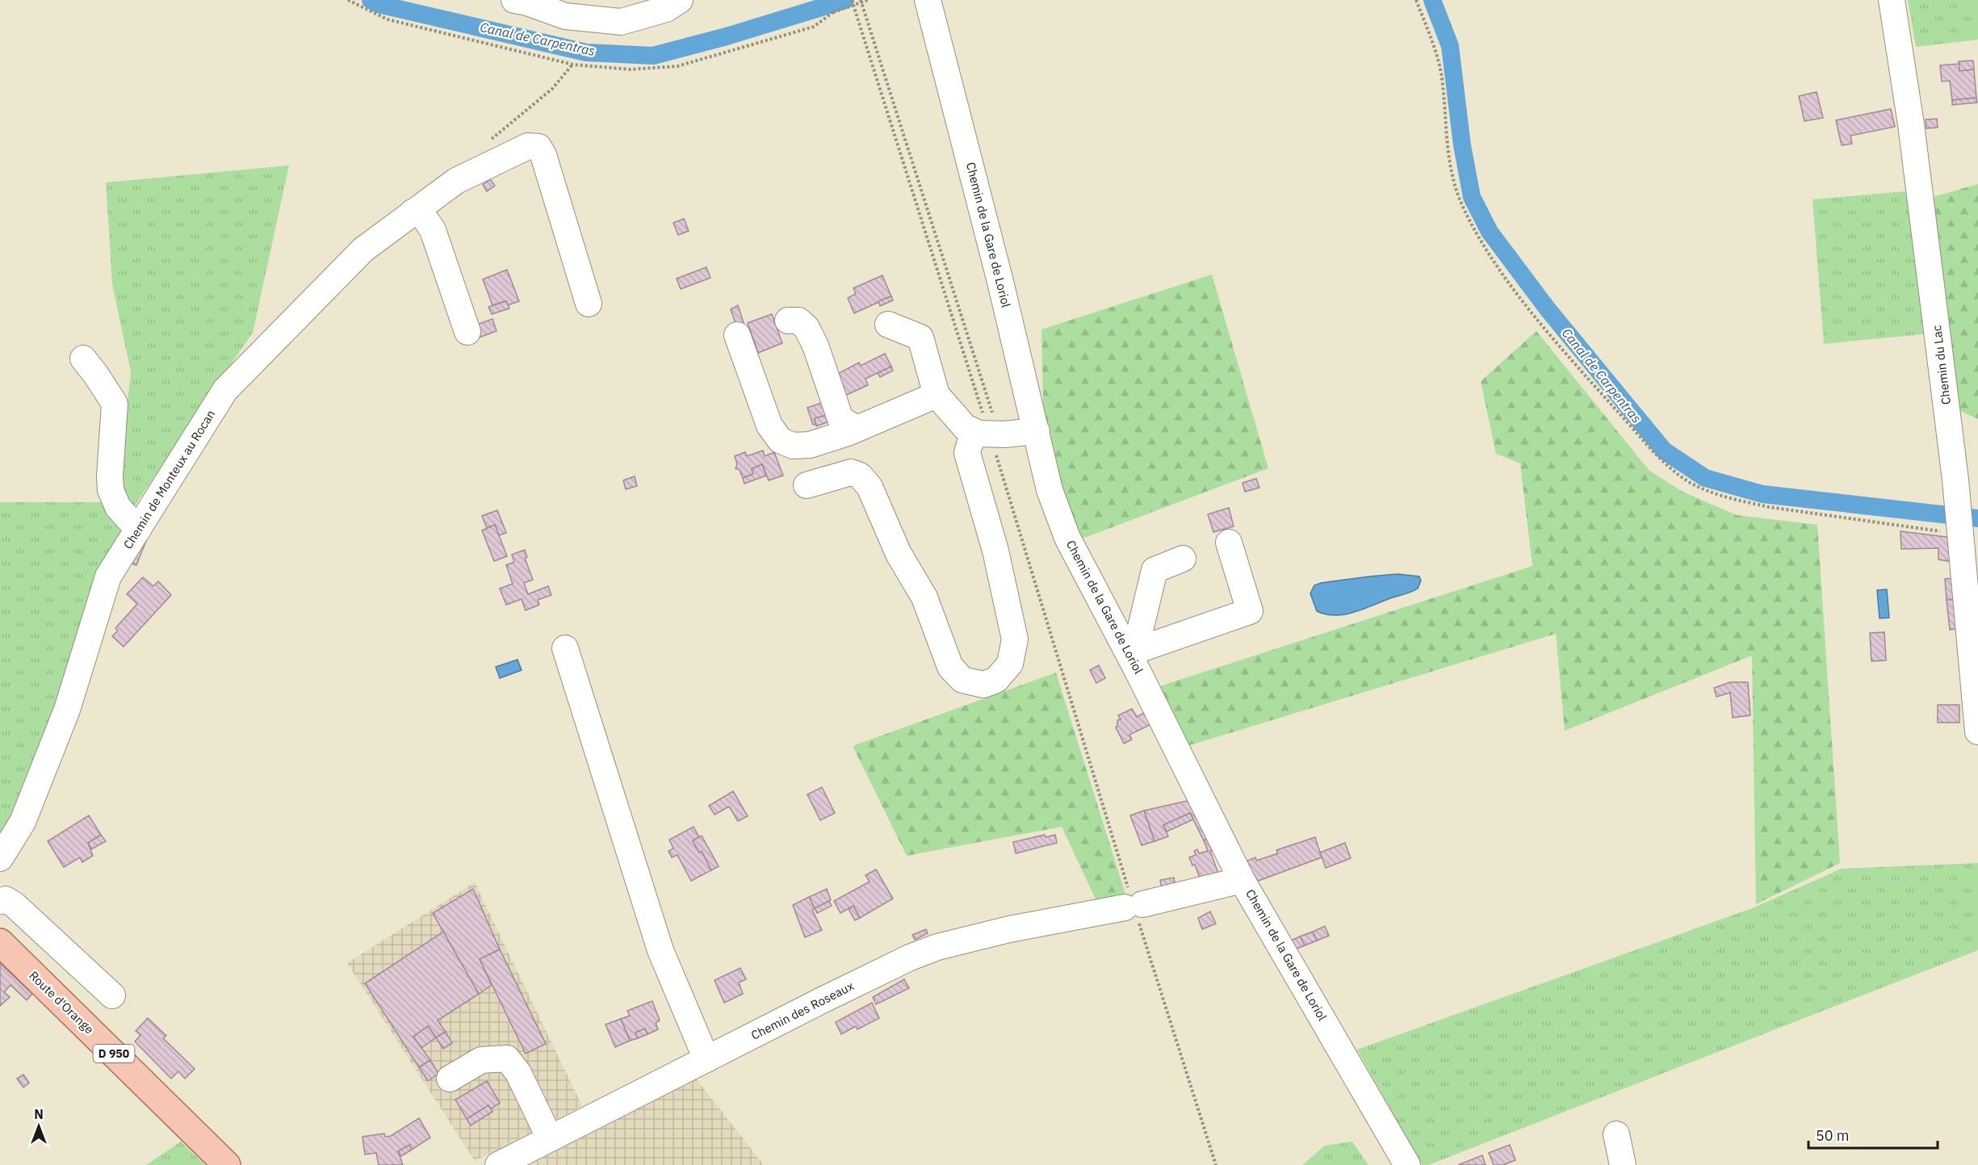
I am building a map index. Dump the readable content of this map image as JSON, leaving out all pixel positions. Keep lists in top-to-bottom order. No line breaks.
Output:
{"streets":{"main road":["Route d'Orange","D 950"],"street":["Chemin de la Gare de Loriol","Chemin du Lac","Chemin de Monteux au Rocan","Chemin des Roseaux"]},"crossings":[["Chemin de la Gare de Loriol","Chemin des Roseaux"]],"water":["Canal de Carpentras"],"scale_bar":"50 m","north":"top"}
